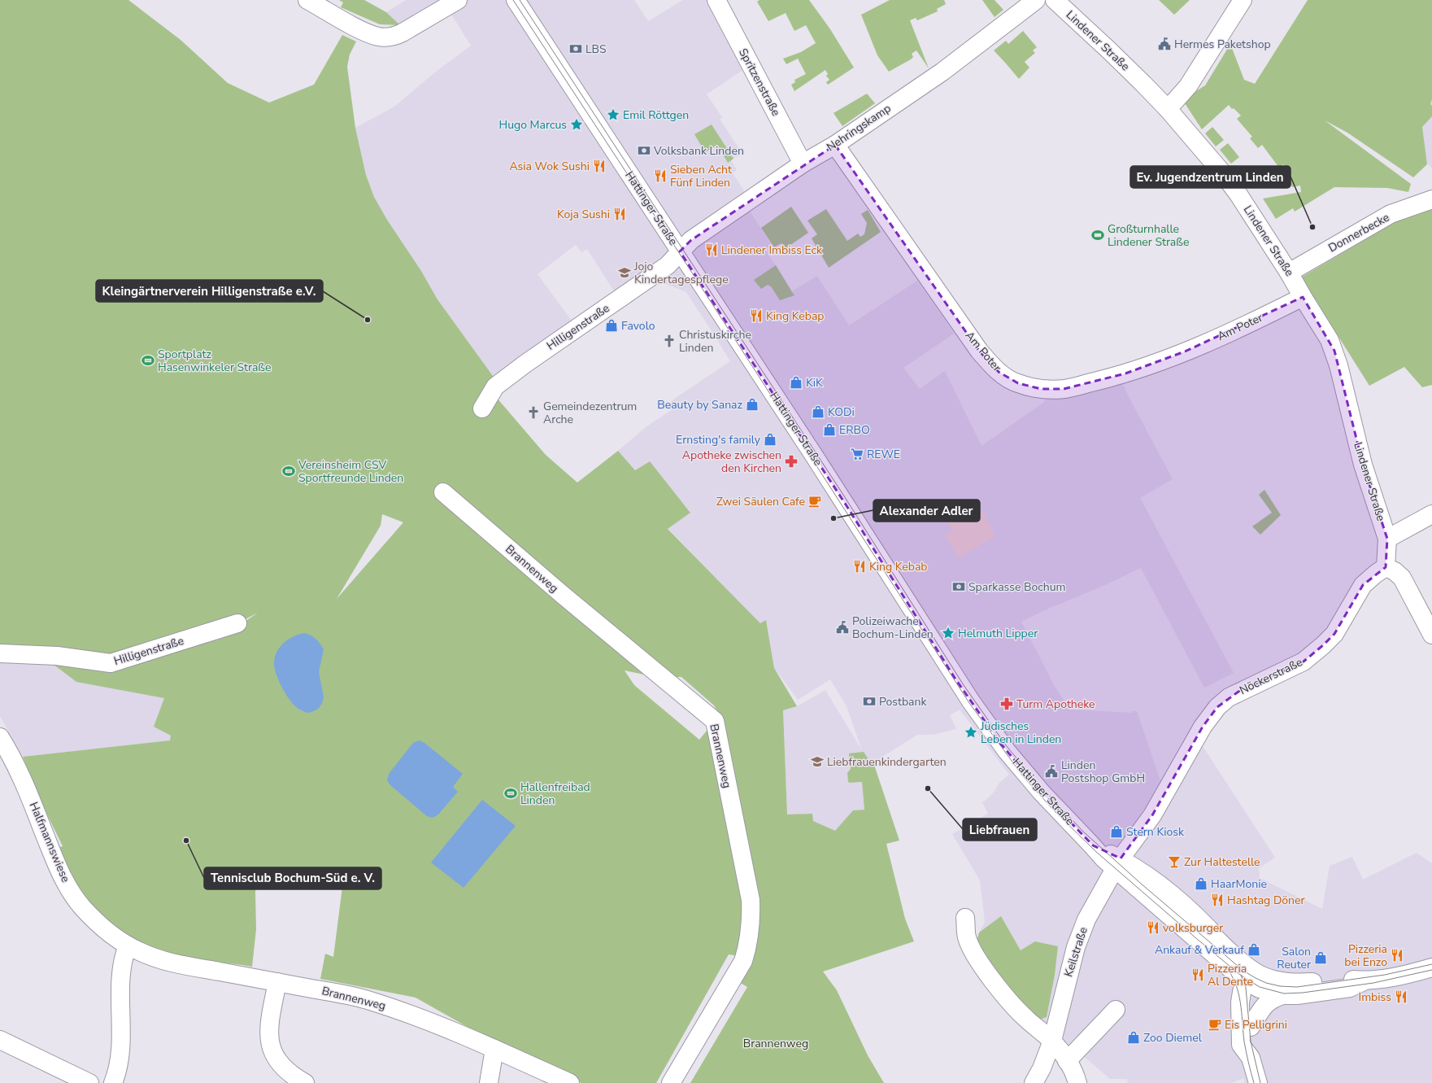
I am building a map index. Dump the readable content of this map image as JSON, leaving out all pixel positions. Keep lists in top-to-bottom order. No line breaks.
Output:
{"streets":{"street":["Lindener Straße","Spritzenstraße","Nehringskamp","Hattinger Straße","Donnerbecke","Hilligenstraße","Am Poter","Brannenweg","Nöckerstraße","Halfmannswiese","Keilstraße"]},"crossings":[["Lindener Straße","Donnerbecke"],["Lindener Straße","Am Poter"],["Spritzenstraße","Nehringskamp"],["Nehringskamp","Hattinger Straße"],["Nehringskamp","Hilligenstraße"],["Nehringskamp","Am Poter"],["Hattinger Straße","Hilligenstraße"],["Hattinger Straße","Nöckerstraße"],["Hattinger Straße","Keilstraße"],["Brannenweg","Halfmannswiese"],["Nöckerstraße","Keilstraße"]],"parks":["Brannenweg"],"places":{"public building":["Hermes Paketshop","Polizeiwache Bochum-Linden","Linden Postshop GmbH"],"bank":["LBS","Volksbank Linden","Sparkasse Bochum","Postbank"],"place":["Emil Röttgen","Hugo Marcus","Helmuth Lipper","Jüdisches Leben in Linden"],"restaurant":["Asia Wok Sushi","Sieben Acht Fünf Linden","Koja Sushi","Lindener Imbiss Eck","King Kebap","King Kebab","Hashtag Döner","volksburger","Pizzeria bei Enzo","Pizzeria Al Dente","Imbiss"],"other":["Ev. Jugendzentrum Linden","Kleingärtnerverein Hilligenstraße e.V.","Alexander Adler","Liebfrauen","Tennisclub Bochum-Süd e. V."],"sports":["Großturnhalle Lindener Straße","Sportplatz Hasenwinkeler Straße","Vereinsheim CSV Sportfreunde Linden","Hallenfreibad Linden"],"school or university":["Jojo Kindertagespflege","Liebfrauenkindergarten"],"shop":["Favolo","KiK","Beauty by Sanaz","KODi","ERBO","Ernsting's family","Stern Kiosk","HaarMonie","Ankauf & Verkauf","Salon Reuter","Zoo Diemel"],"church":["Christuskirche Linden","Gemeindezentrum Arche"],"supermarket":["REWE"],"pharmacy":["Apotheke zwischen den Kirchen","Turm Apotheke"],"cafe":["Zwei Säulen Cafe","Eis Pelligrini"],"bar":["Zur Haltestelle"]}}
